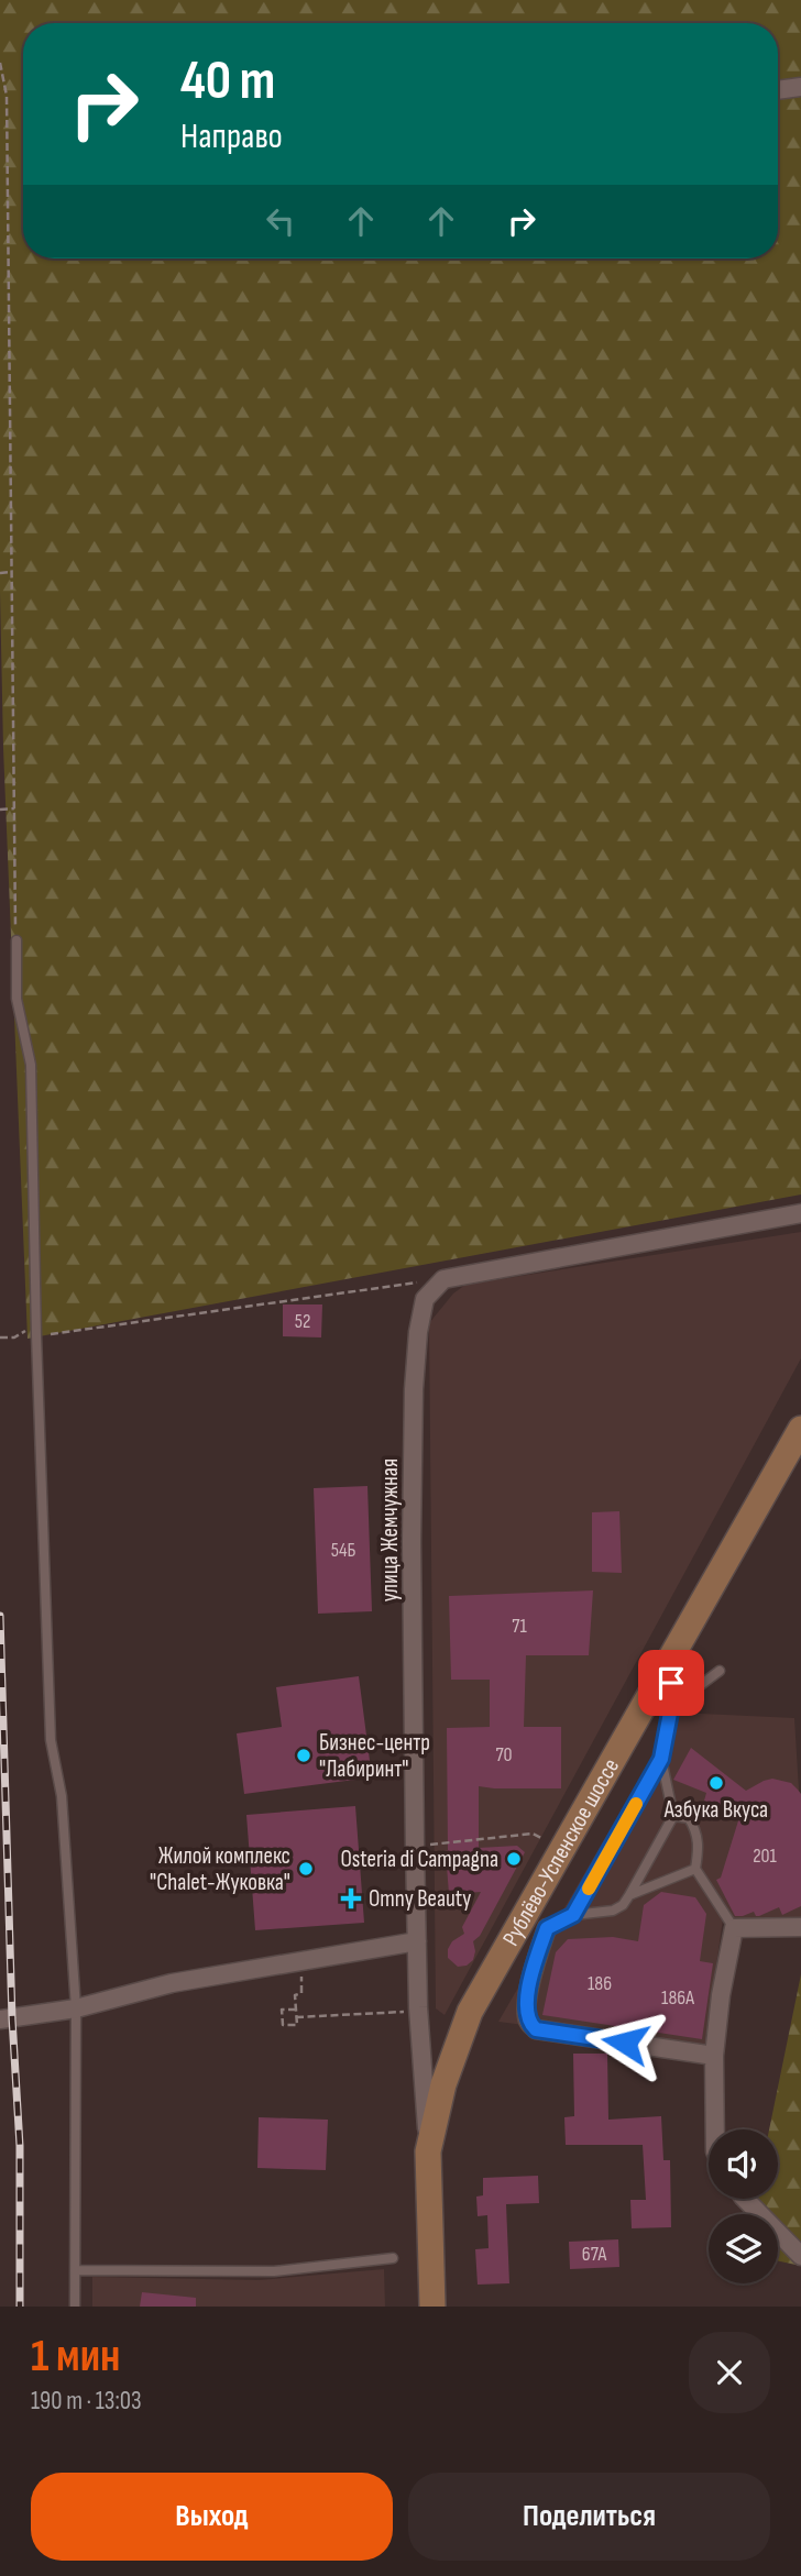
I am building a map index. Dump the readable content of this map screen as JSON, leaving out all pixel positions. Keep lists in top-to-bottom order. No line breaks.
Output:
{"streets":{"main road":["Рублёво-Успенское шоссе"],"street":["улица Жемчужная"]},"crossings":[["улица Жемчужная","Рублёво-Успенское шоссе"]],"places":{"other":["Бизнес-центр \"Лабиринт\"","Азбука Вкуса","Osteria di Campagna","Жилой комплекс \"Chalet-Жуковка\""],"health":["Omny Beauty"]},"house_numbers":["52","54Б","71","70","201","186","186А","67А"],"page":{"turn":["40 m","Направо"],"heading":["1 мин","190 m · 13:03"],"buttons":["Выход","Поделиться"]}}
